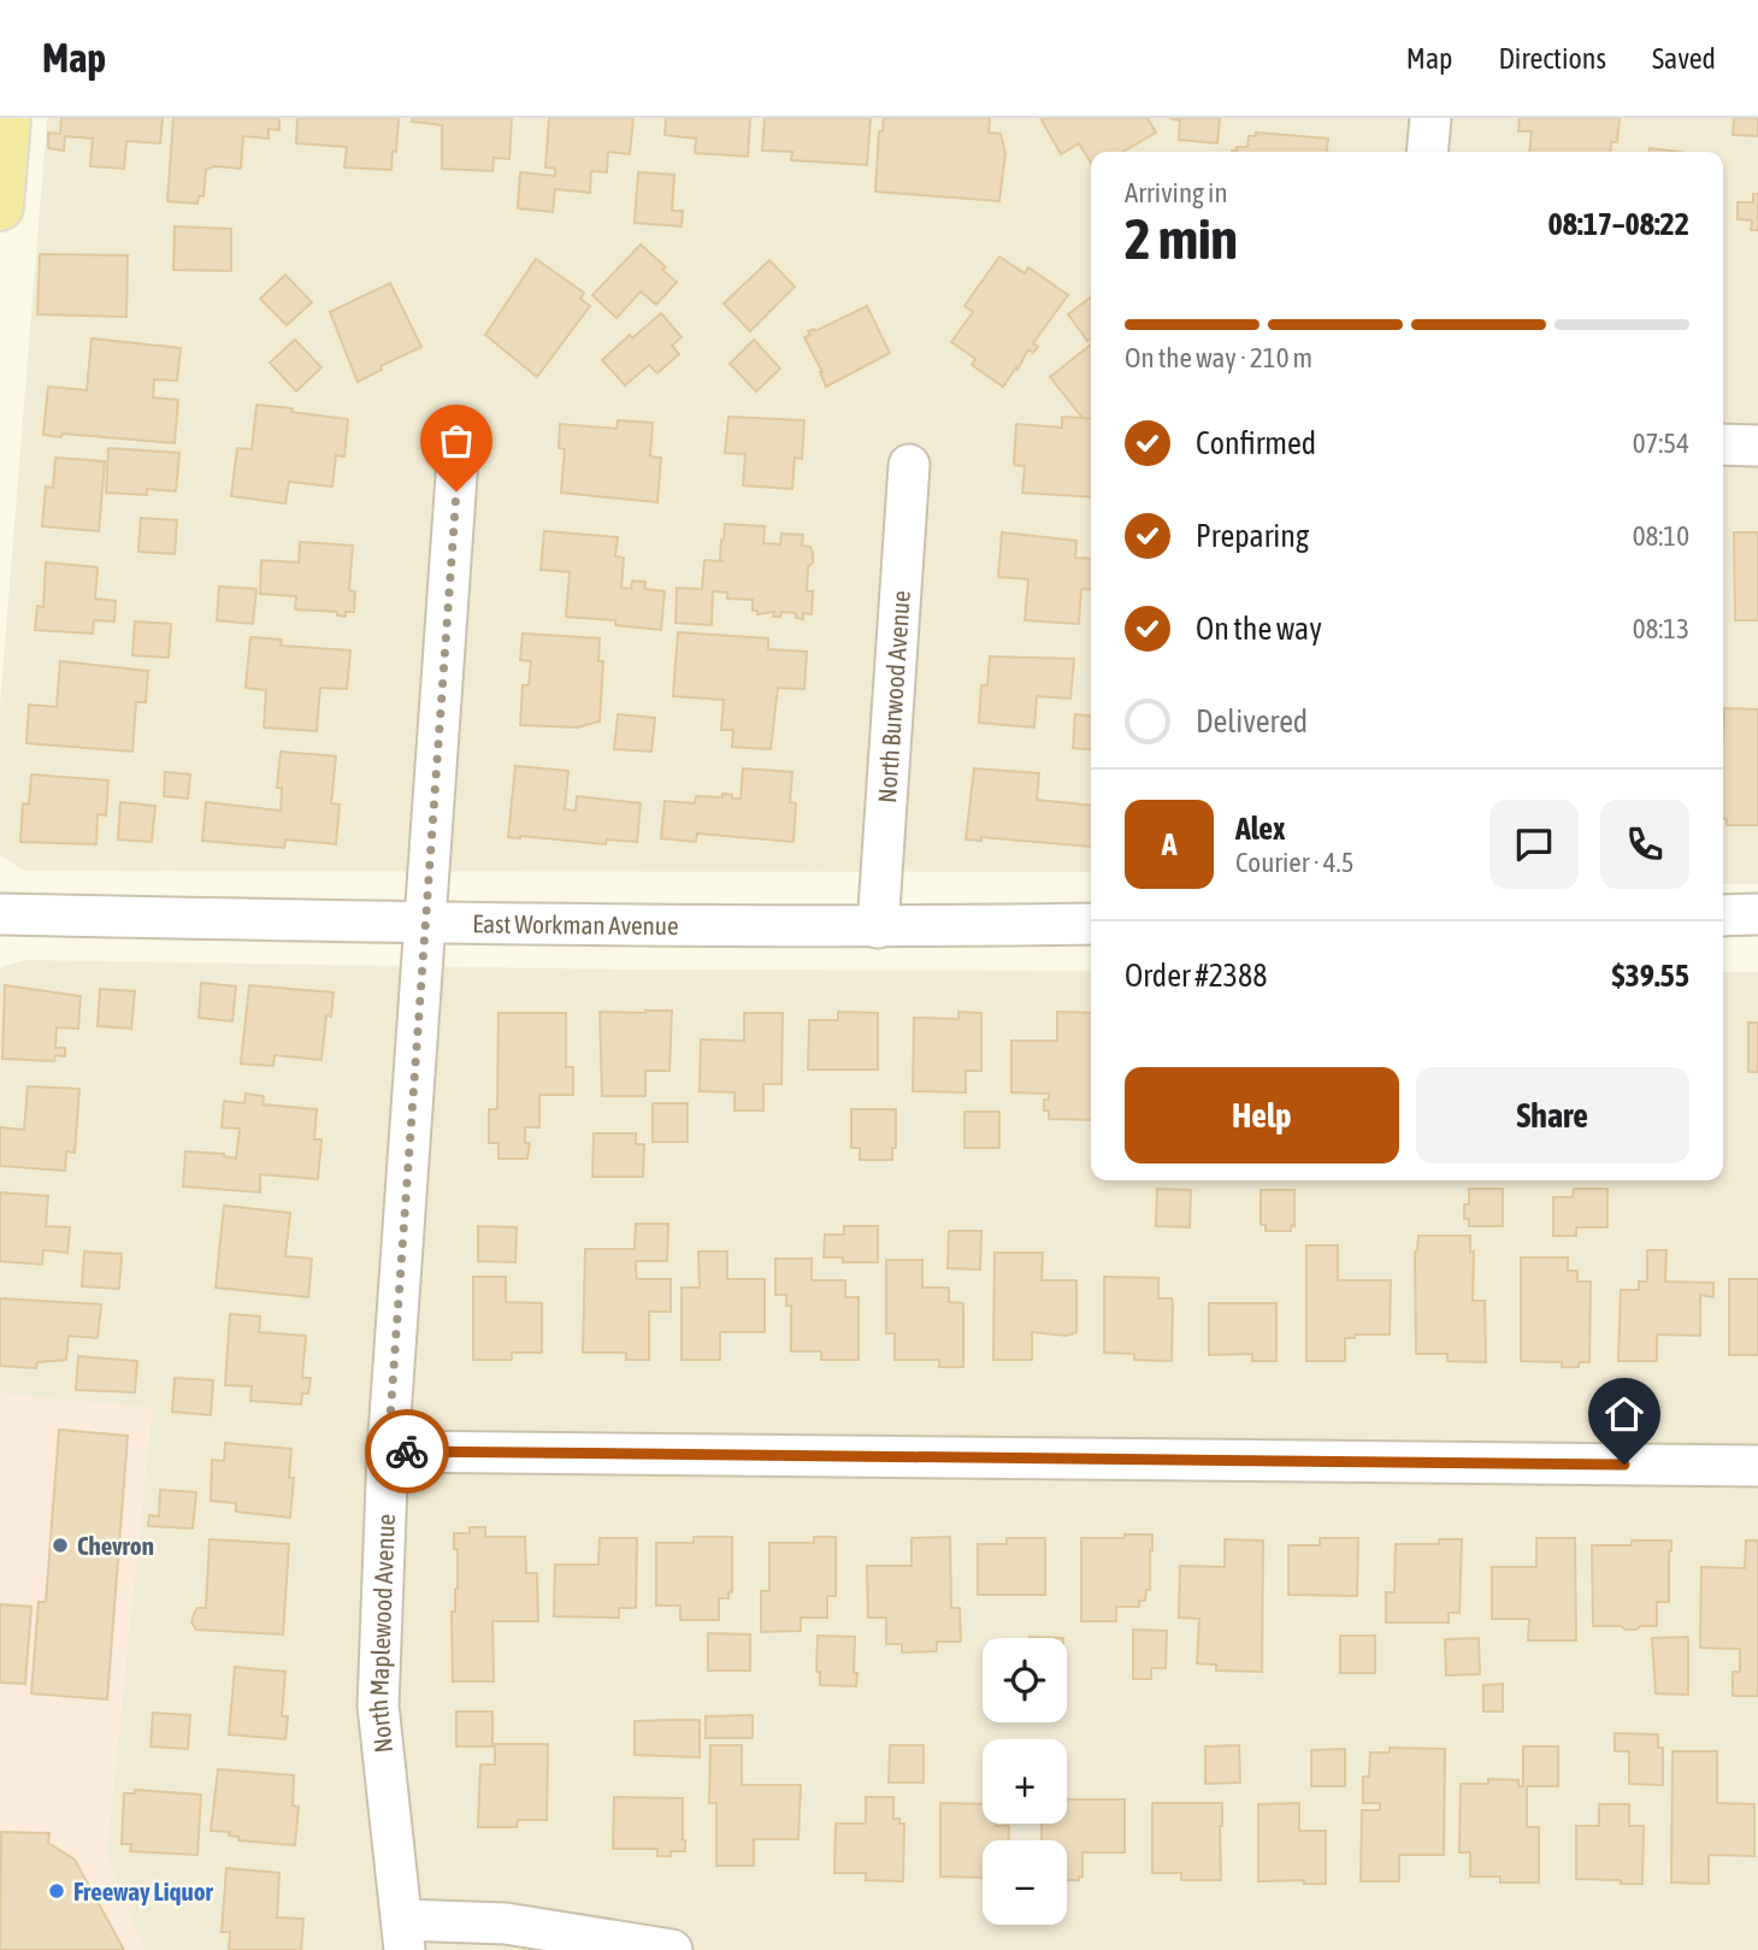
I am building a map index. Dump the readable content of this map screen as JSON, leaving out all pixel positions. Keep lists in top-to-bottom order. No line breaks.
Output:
{"streets":{"street":["North Burwood Avenue","East Workman Avenue","North Maplewood Avenue"]},"crossings":[["North Burwood Avenue","East Workman Avenue"],["East Workman Avenue","North Maplewood Avenue"]],"places":["Chevron","Freeway Liquor"],"page":{"header":"Map","nav":["Map","Directions","Saved"],"heading":["2 min","Arriving in","08:17–08:22"],"panel":["Alex","Courier · 4.5","Order #2388","$39.55"],"bar":"On the way · 210 m","list":[["Confirmed","07:54"],["Preparing","08:10"],["On the way","08:13"],"Delivered"],"round":"A","buttons":["Help","Share"],"map_buttons":["+","−"]}}
